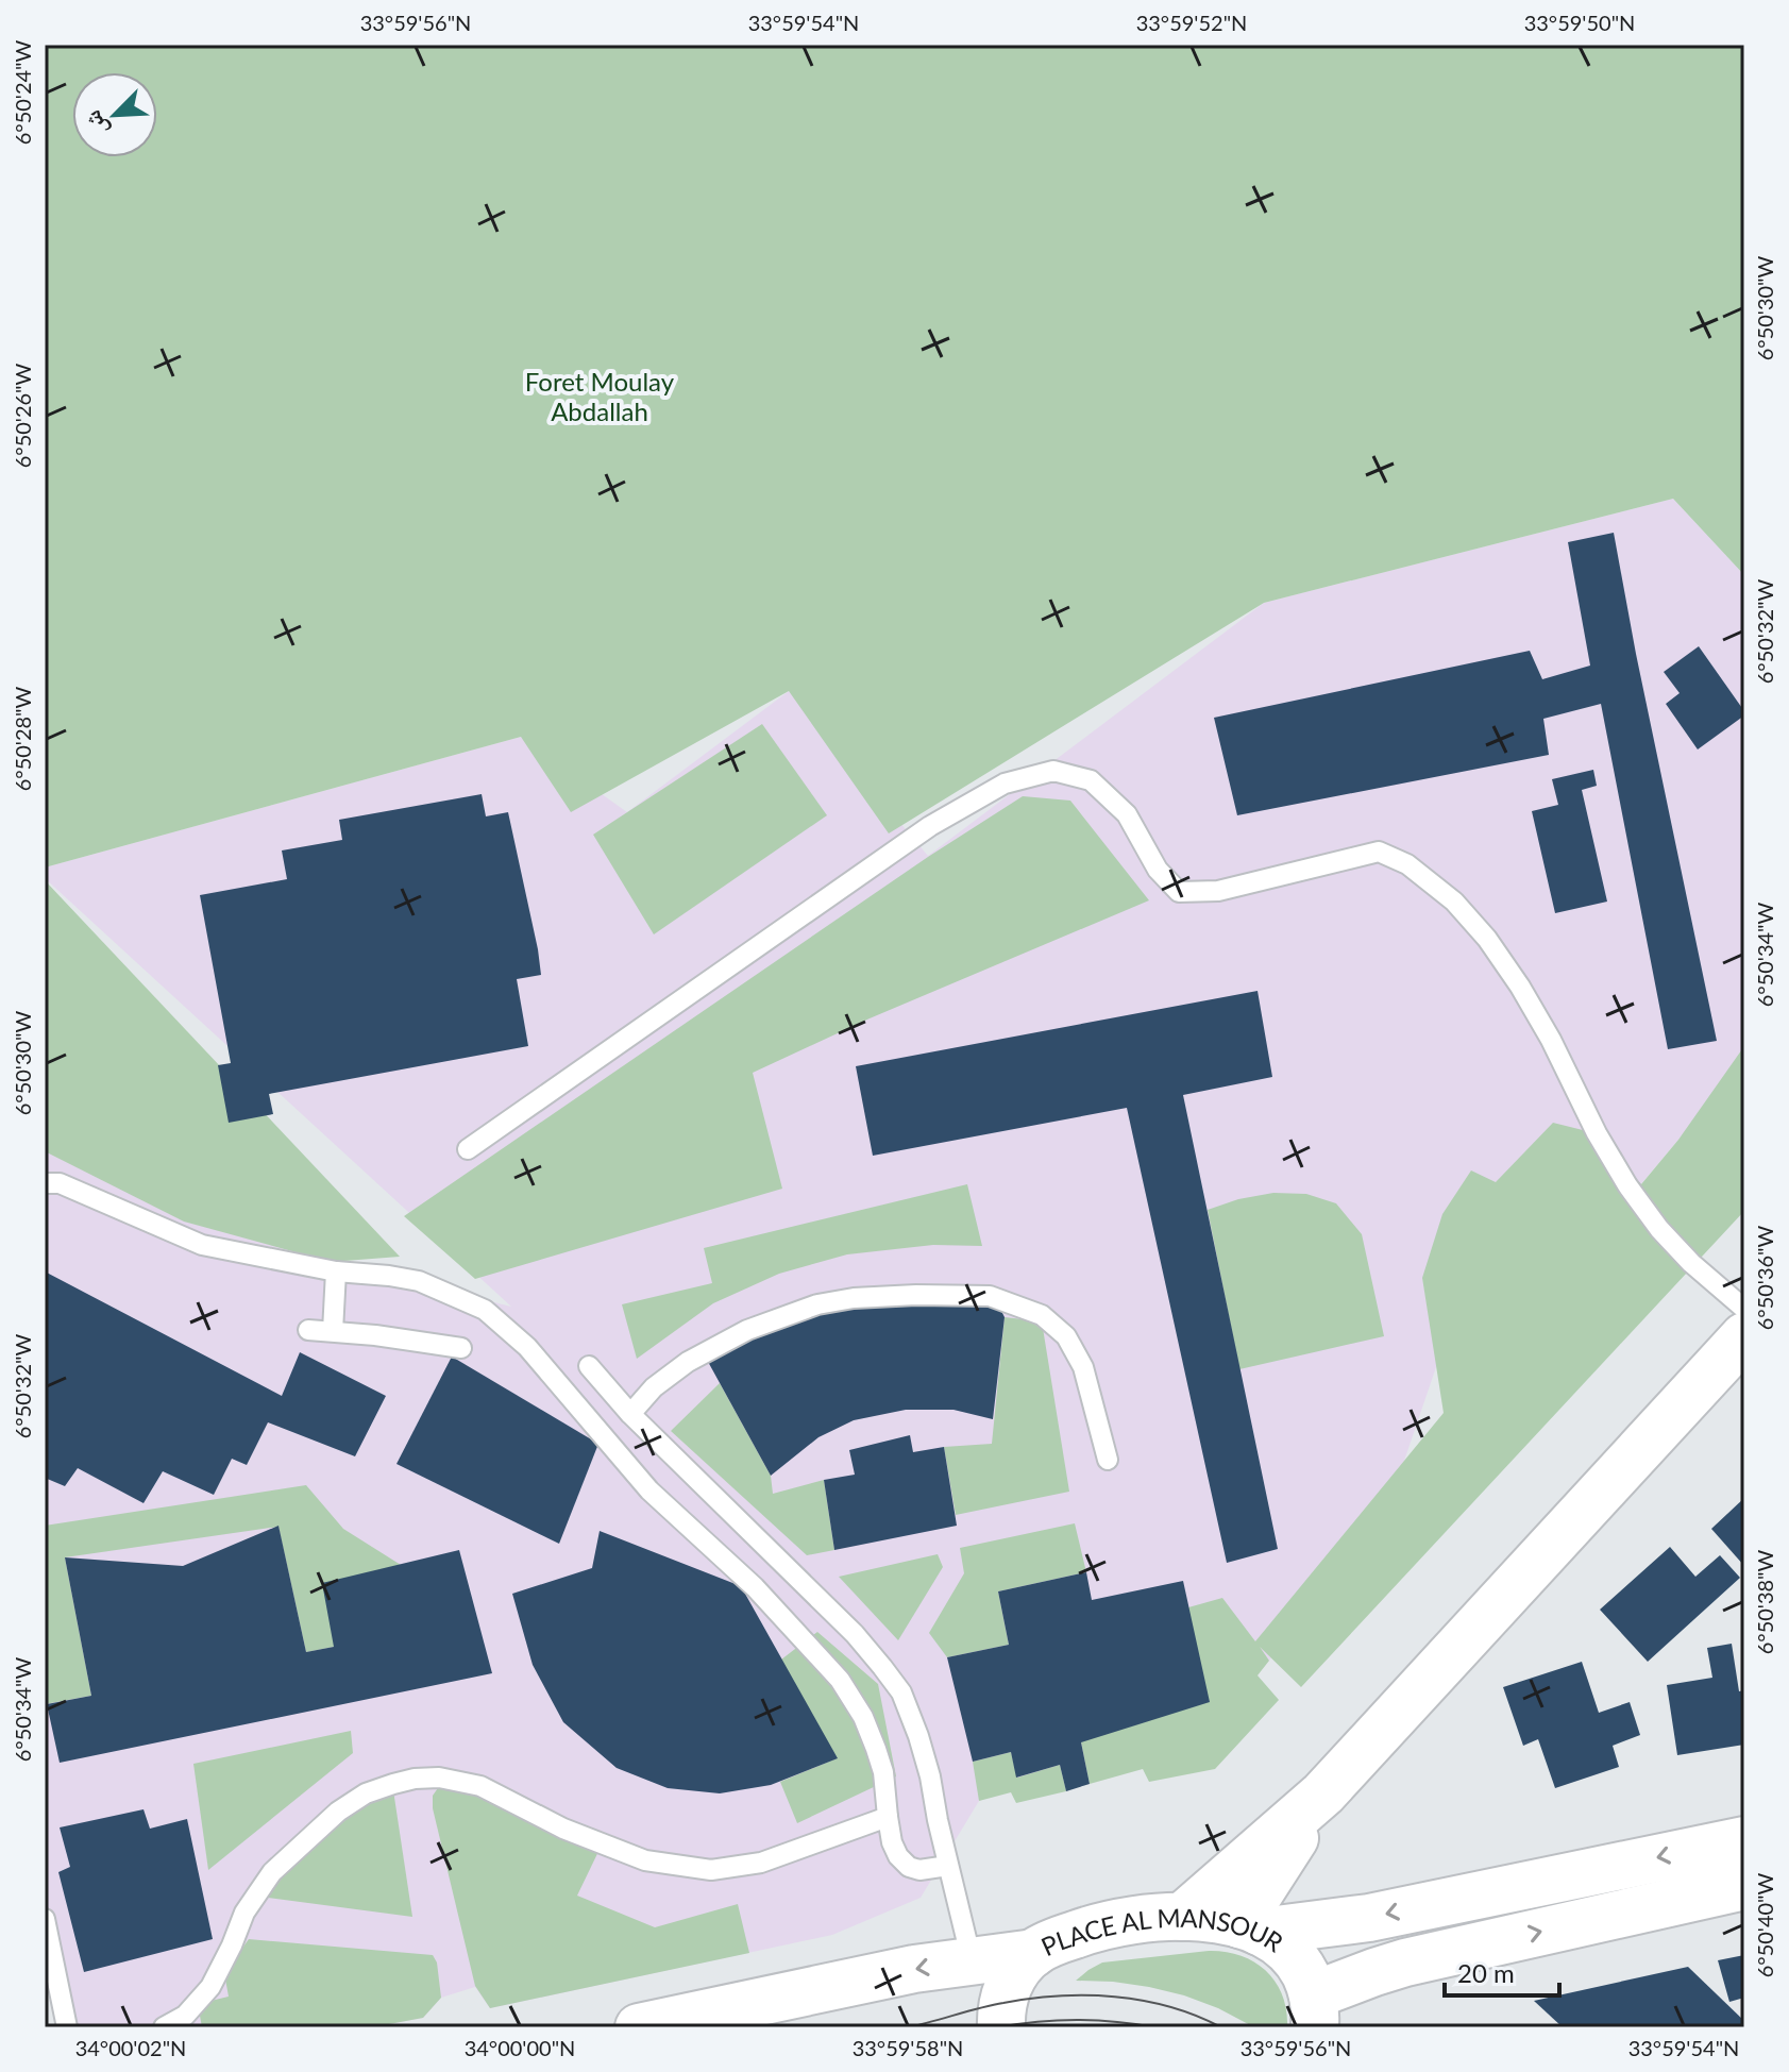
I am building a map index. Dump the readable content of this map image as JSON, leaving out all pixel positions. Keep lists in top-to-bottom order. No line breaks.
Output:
{"streets":{"main road":["PLACE AL MANSOUR"]},"parks":["Foret Moulay Abdallah"],"scale_bar":"20 m","north":"bottom left","coordinates":["33°59'56\"N","33°59'54\"N","33°59'52\"N","33°59'50\"N","6°50'24\"W","6°50'30\"W","6°50'26\"W","6°50'32\"W","6°50'28\"W","6°50'34\"W","6°50'36\"W","6°50'38\"W","6°50'40\"W","34°00'02\"N","34°00'00\"N","33°59'58\"N"]}
